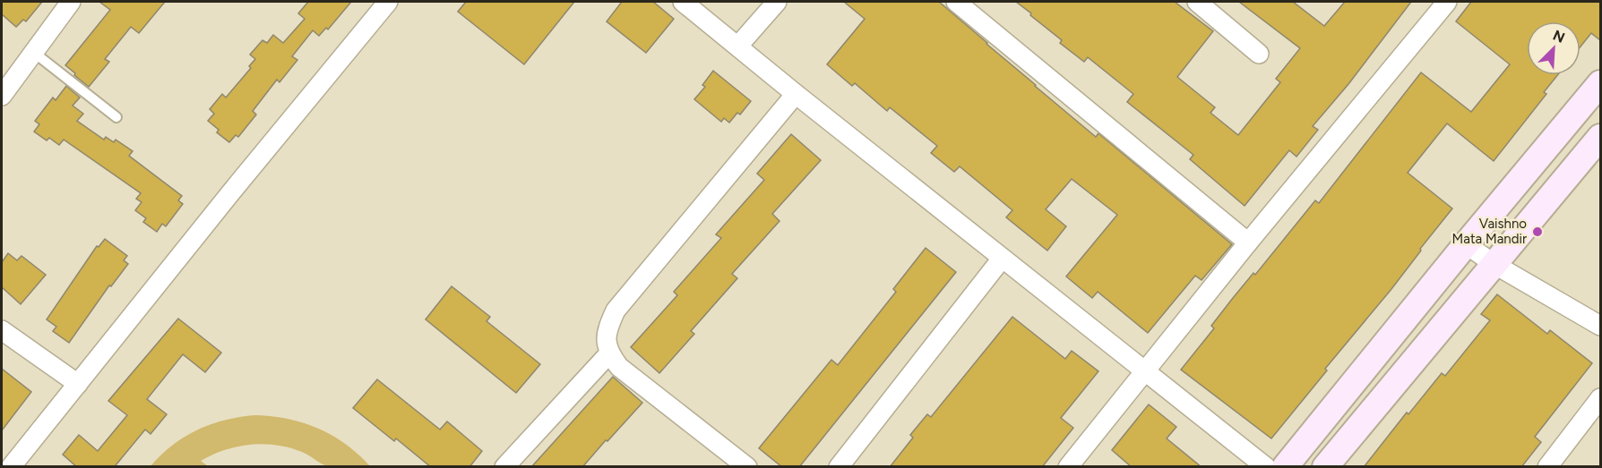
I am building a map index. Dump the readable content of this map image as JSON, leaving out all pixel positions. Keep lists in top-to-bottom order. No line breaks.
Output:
{"places":["Vaishno Mata Mandir"],"north":"top right"}
